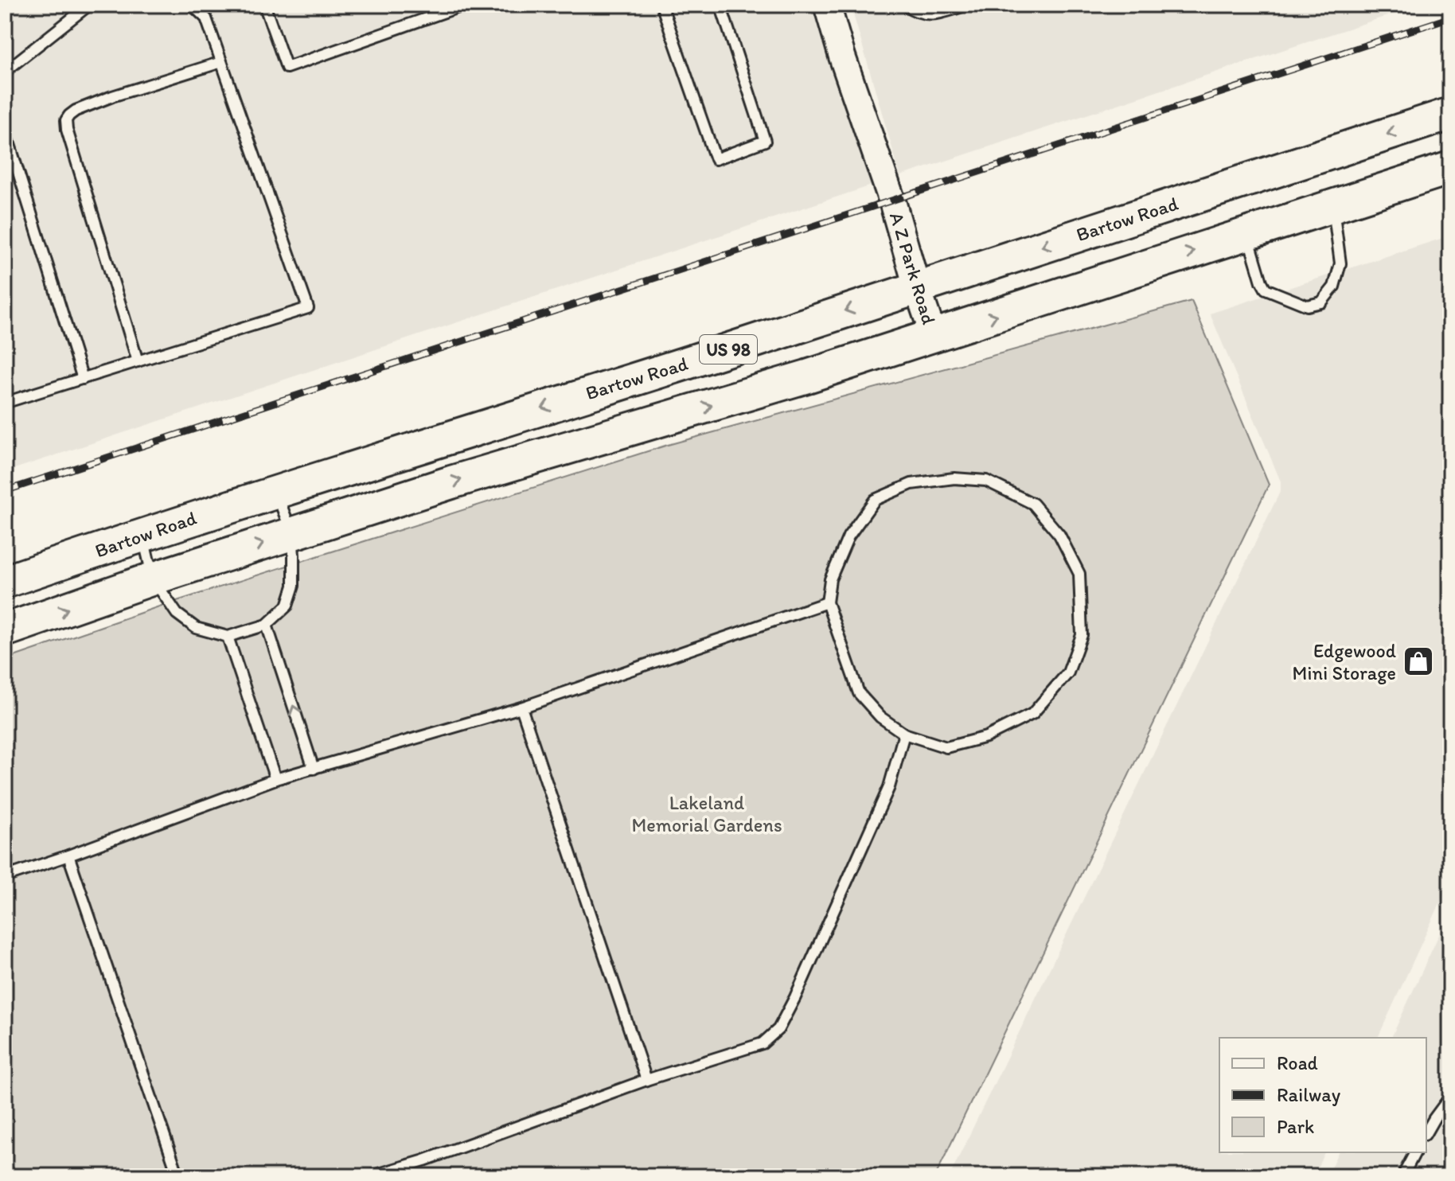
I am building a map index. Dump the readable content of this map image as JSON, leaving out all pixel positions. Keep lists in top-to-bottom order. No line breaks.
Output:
{"streets":{"main road":["Bartow Road","US 98"],"street":["A Z Park Road"]},"crossings":[["Bartow Road","A Z Park Road"],["A Z Park Road","US 98"]],"parks":["Lakeland Memorial Gardens"],"places":{"shop":["Edgewood Mini Storage"]},"legend":["Road","Railway","Park"]}
